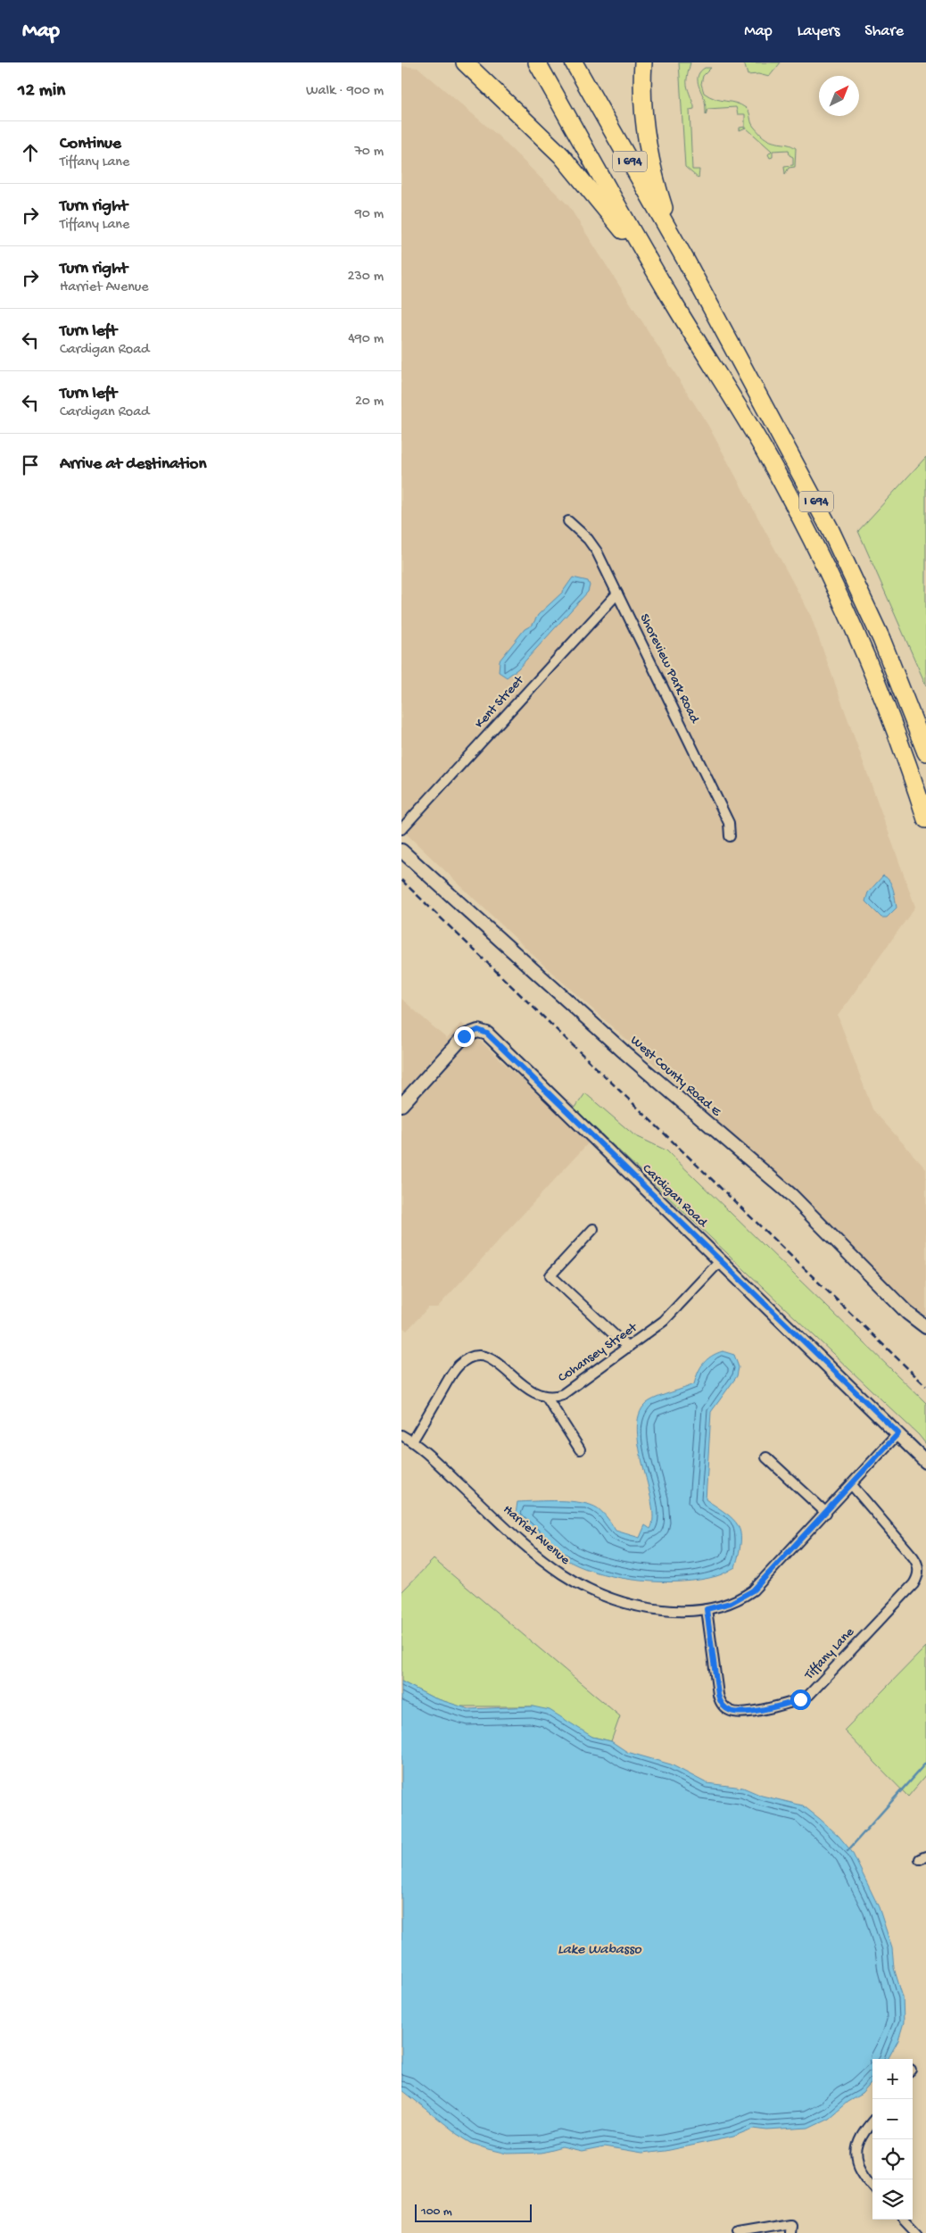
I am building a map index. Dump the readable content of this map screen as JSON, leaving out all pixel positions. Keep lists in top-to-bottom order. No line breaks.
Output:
{"streets":{"highway":["I 694"],"street":["Shoreview Park Road","Kent Street","West County Road E","Cardigan Road","Cohansey Street","Harriet Avenue","Tiffany Lane"]},"crossings":[["Shoreview Park Road","Kent Street"],["Cardigan Road","Cohansey Street"],["Cardigan Road","Harriet Avenue"],["Harriet Avenue","Tiffany Lane"]],"water":["Lake Wabasso"],"scale_bar":"100 m","north":"top right","page":{"header":"Map","nav":["Map","Layers","Share"],"heading":["12 min","Walk · 900 m"],"list":[["Continue","Tiffany Lane","70 m"],["Turn right","Tiffany Lane","90 m"],["Turn right","Harriet Avenue","230 m"],["Turn left","Cardigan Road","490 m"],["Turn left","Cardigan Road","20 m"],"Arrive at destination"],"map_buttons":["+","−"],"scale":"100 m"}}
